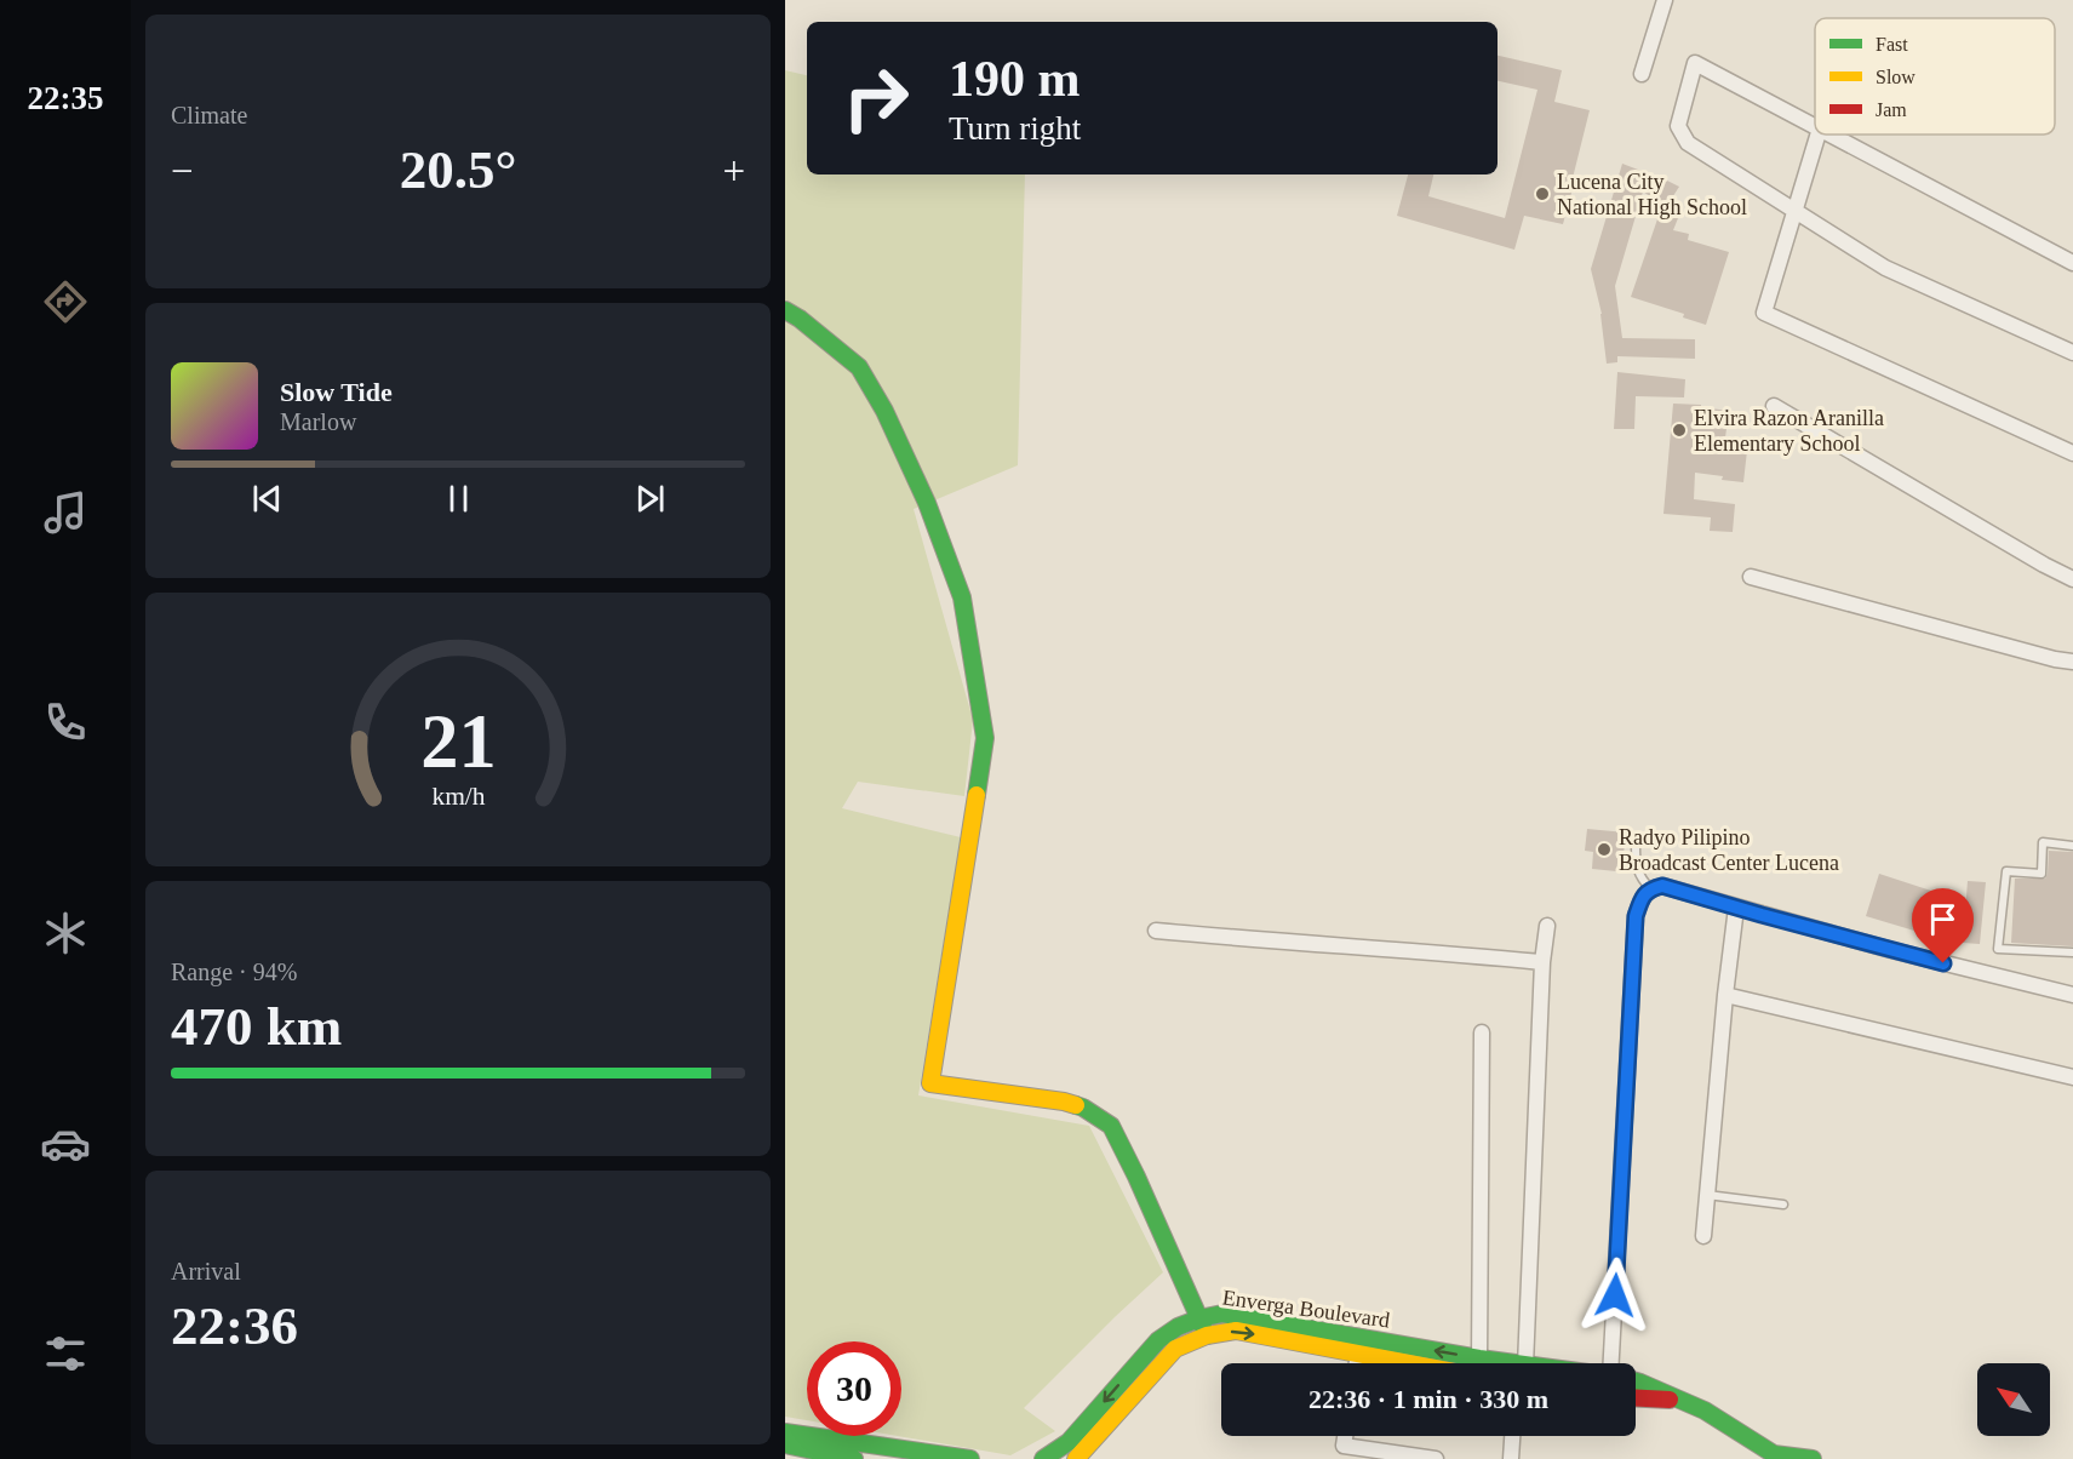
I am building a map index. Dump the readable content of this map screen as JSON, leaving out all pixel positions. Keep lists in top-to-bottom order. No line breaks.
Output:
{"streets":{"street":["Enverga Boulevard"]},"places":["Lucena City National High School","Elvira Razon Aranilla Elementary School","Radyo Pilipino Broadcast Center Lucena"],"legend":["Fast","Slow","Jam"],"north":"top left","page":{"tabs":"22:35","tile":["Climate",["Range · 94%","470 km"],["Arrival","22:36"]],"turn":["190 m","Turn right"],"heat":["−","20.5°","+"],"song":["Slow Tide","Marlow"],"limit":"30","trip":"22:36 · 1 min · 330 m","gauge":["21","km/h"]}}
